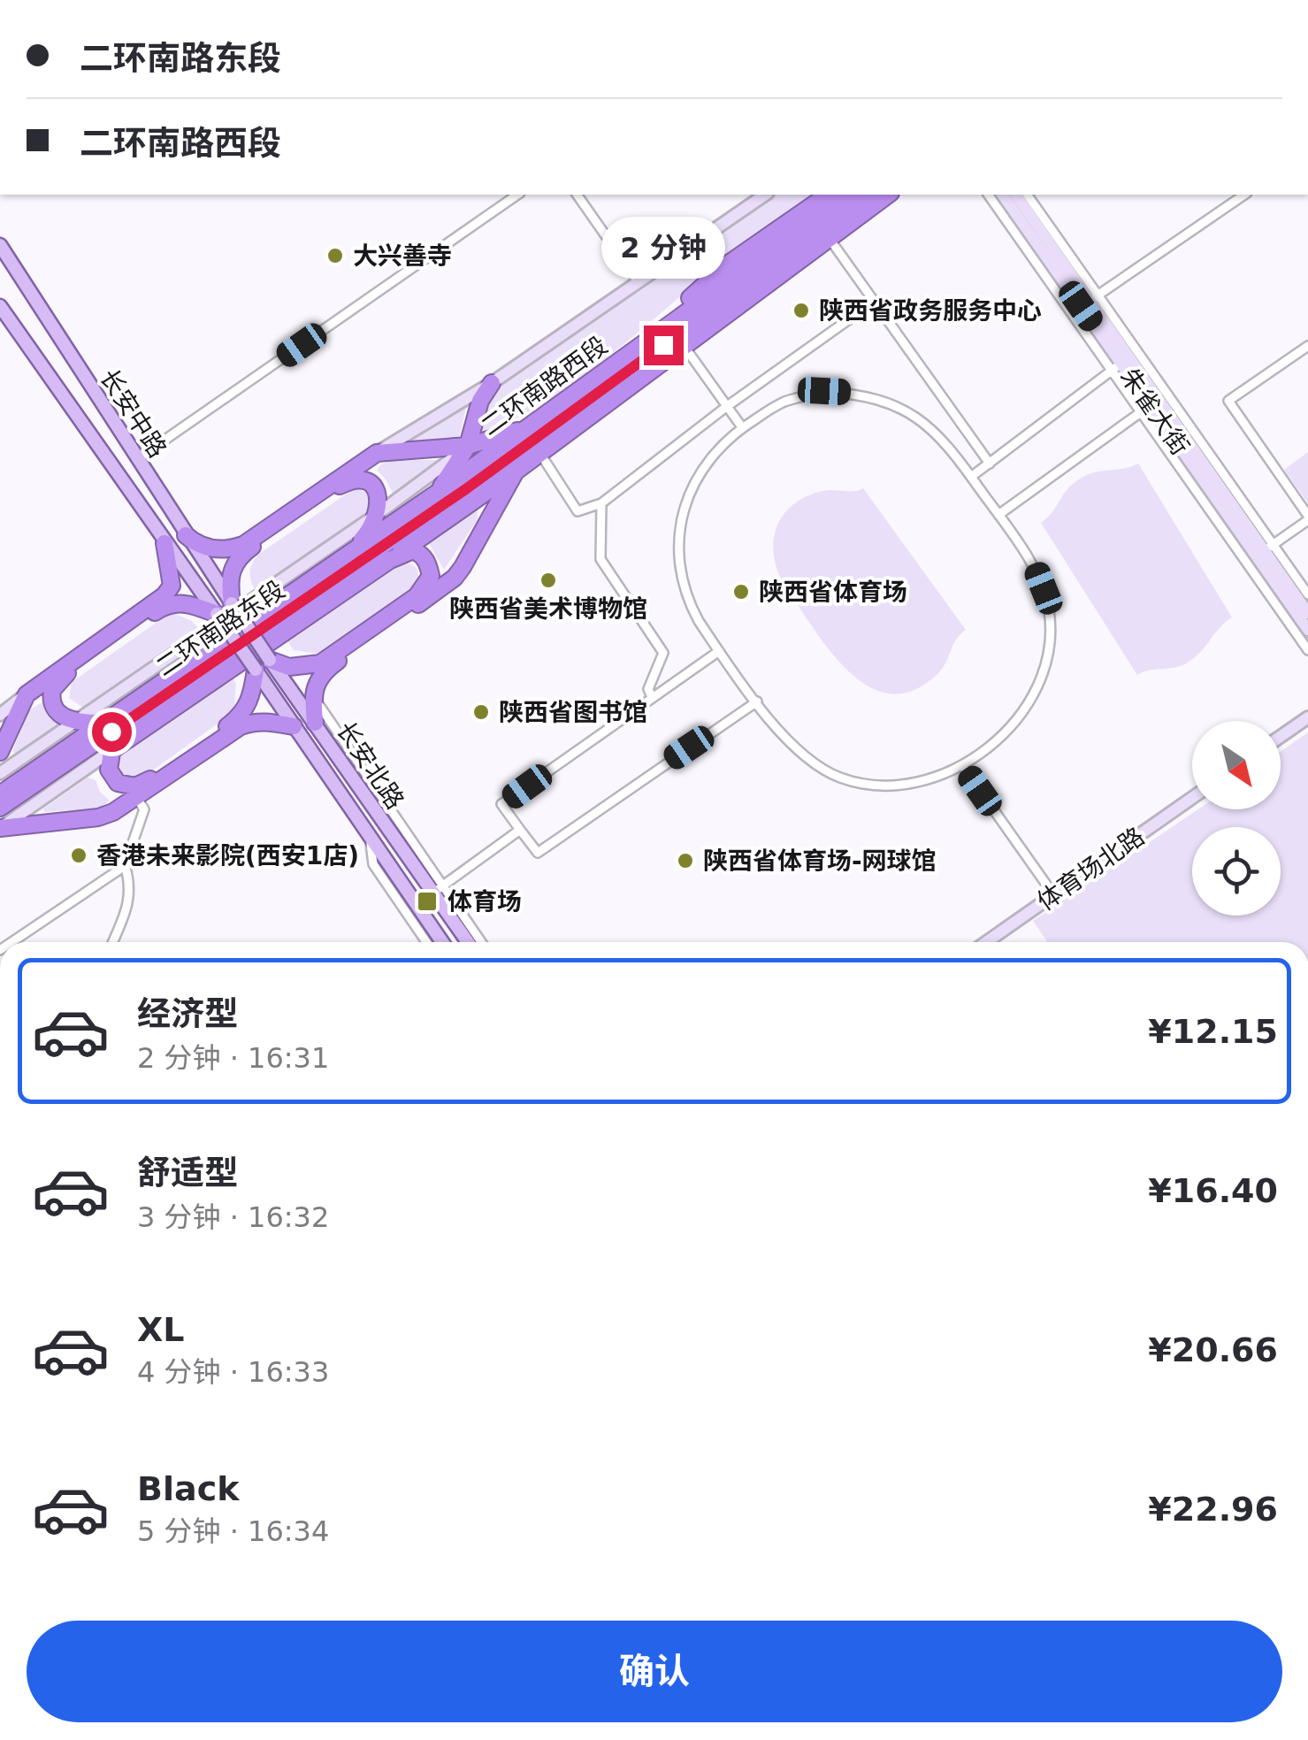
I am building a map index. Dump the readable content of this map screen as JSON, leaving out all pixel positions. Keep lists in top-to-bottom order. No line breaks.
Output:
{"streets":{"highway":["二环南路西段","二环南路东段"],"main road":["朱雀大街","长安中路","长安北路","体育场北路"]},"crossings":[["二环南路西段","二环南路东段"],["长安中路","长安北路"]],"places":{"other":["大兴善寺","陕西省政务服务中心","陕西省美术博物馆","陕西省体育场","陕西省图书馆","香港未来影院(西安1店)","陕西省体育场-网球馆"],"transit":["体育场"]},"north":"bottom right","page":{"banner":["二环南路东段","二环南路西段"],"bubble":"2 分钟","list":[{"name":"经济型","note":"2 分钟 · 16:31","value":"¥12.15"},{"name":"舒适型","note":"3 分钟 · 16:32","value":"¥16.40"},{"name":"XL","note":"4 分钟 · 16:33","value":"¥20.66"},{"name":"Black","note":"5 分钟 · 16:34","value":"¥22.96"}],"buttons":"确认"}}
